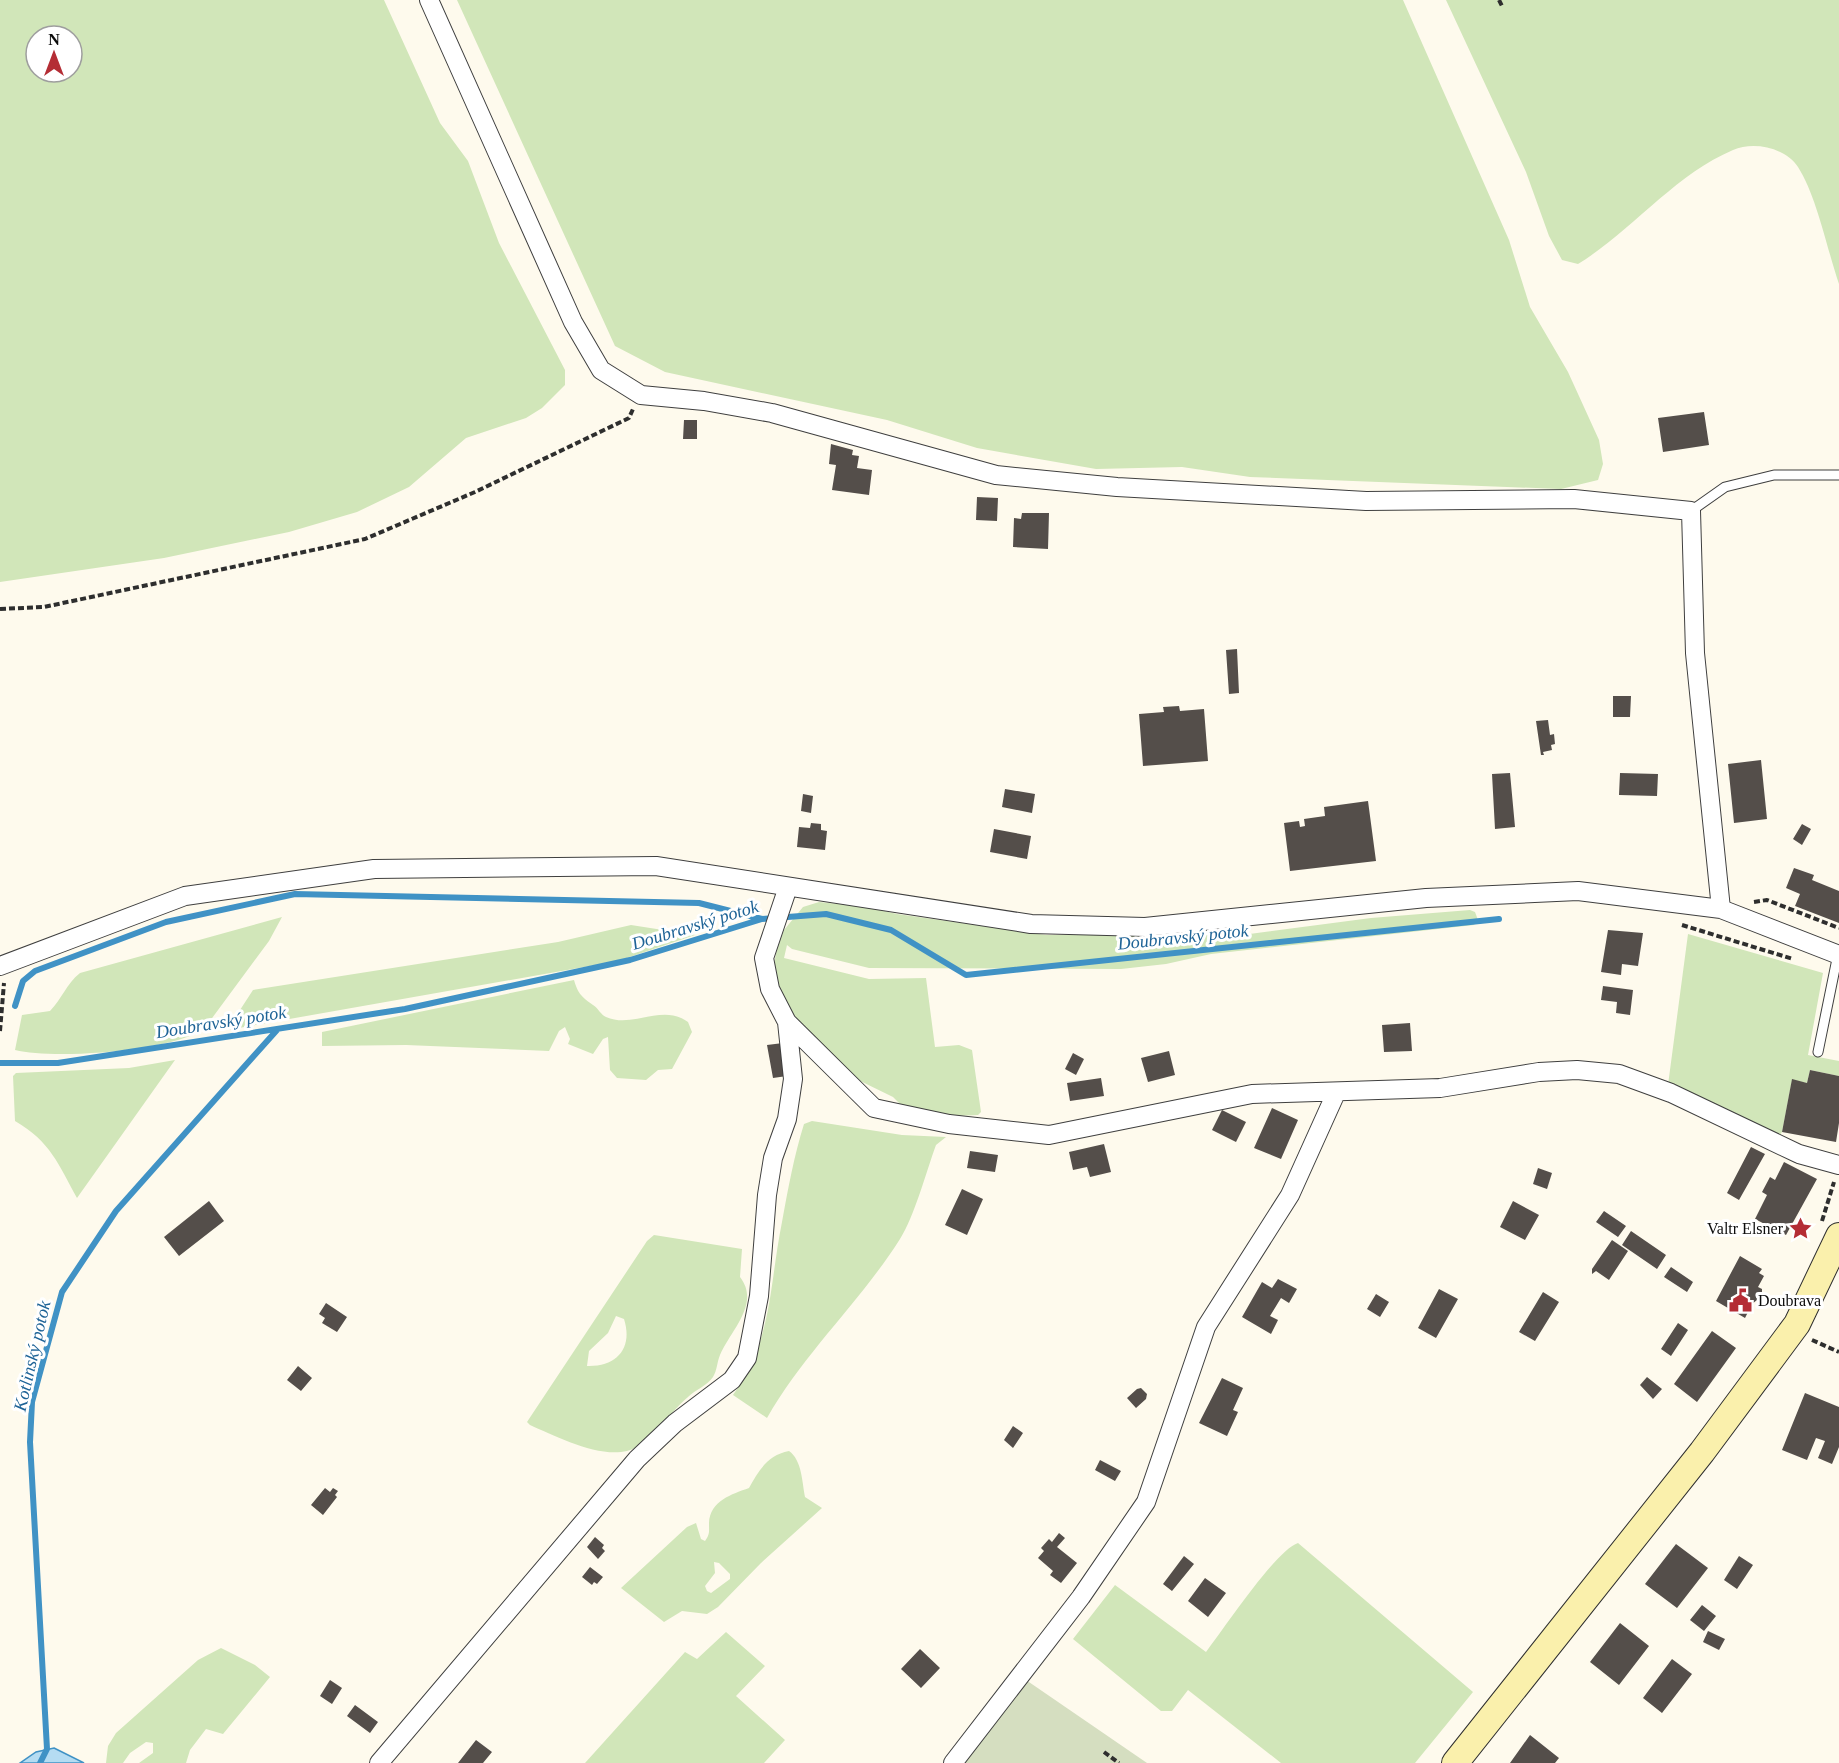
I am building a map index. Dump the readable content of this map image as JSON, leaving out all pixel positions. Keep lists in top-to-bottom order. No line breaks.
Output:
{"water":["Doubravský potok","Kotlinský potok"],"places":{"place":["Valtr Elsner"],"public building":["Doubrava"]},"north":"top"}
